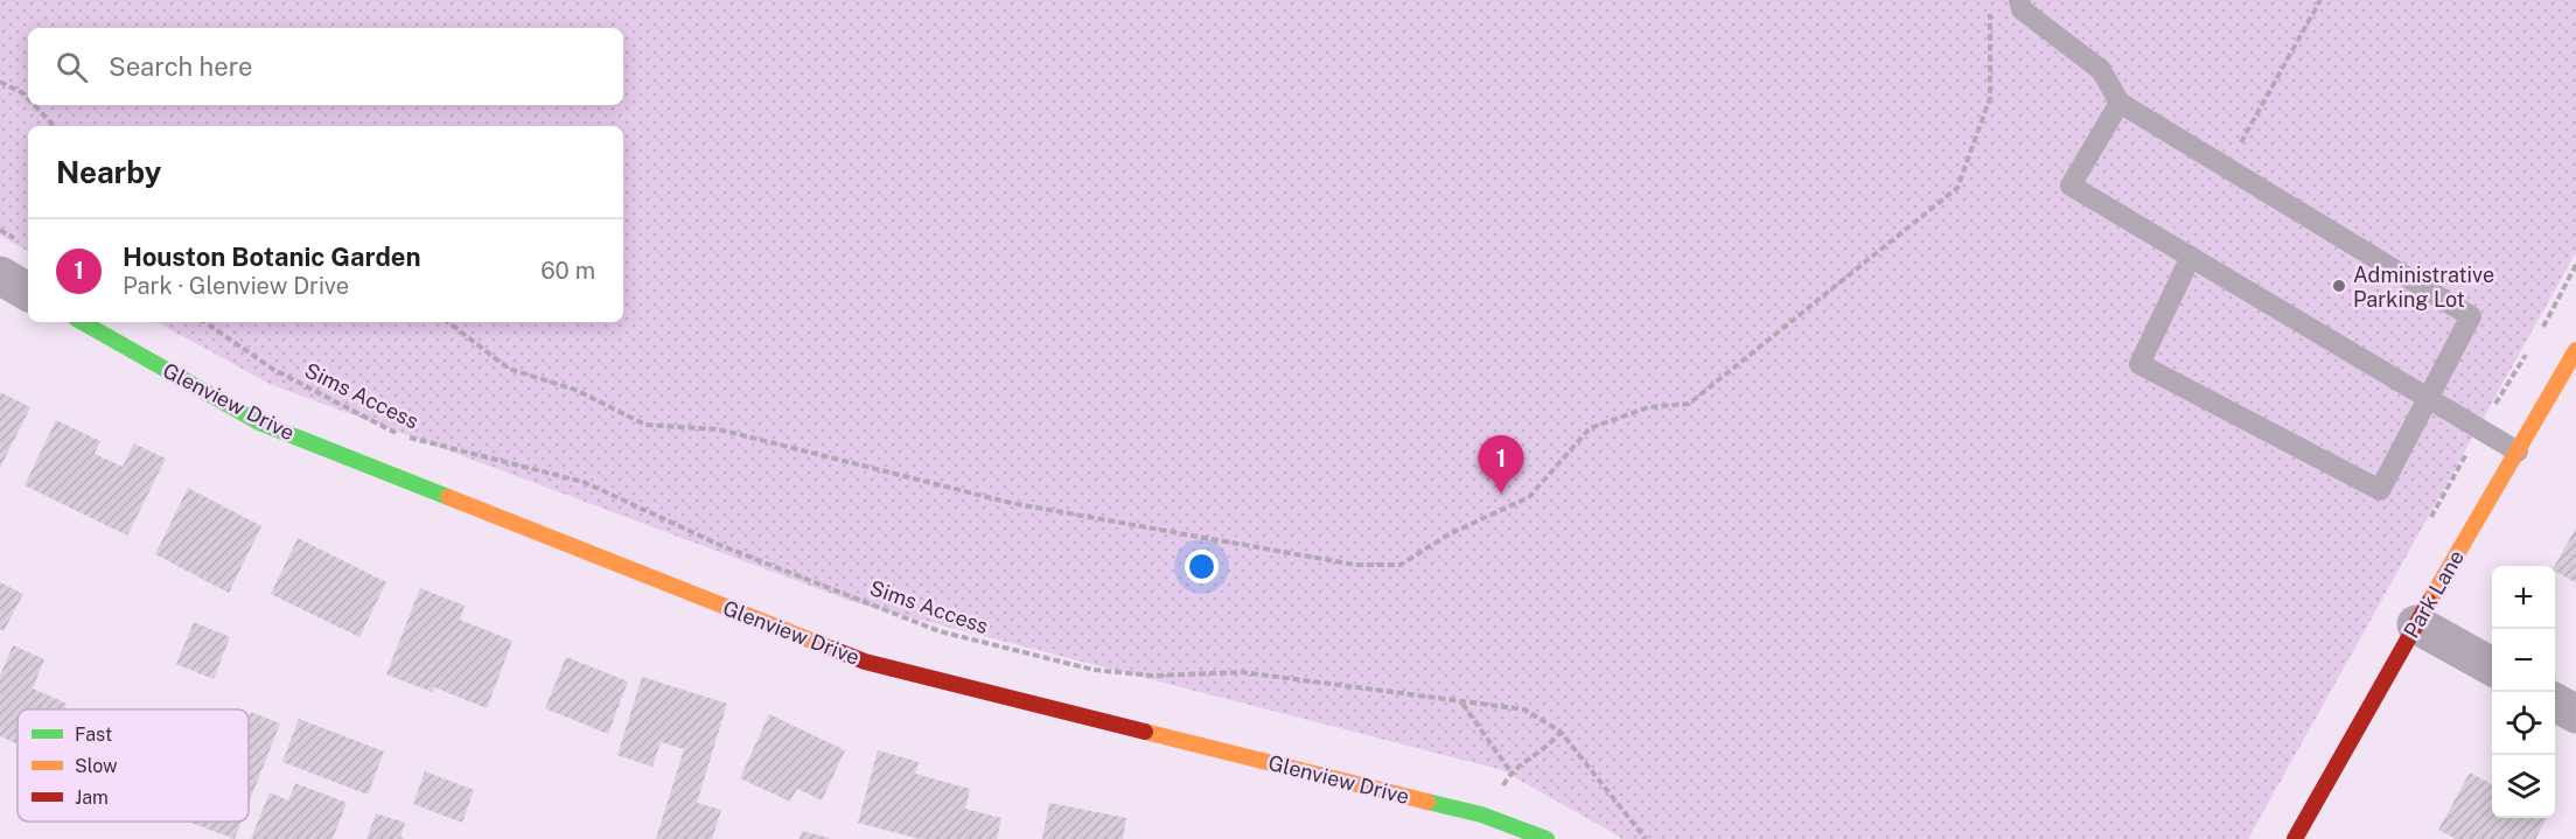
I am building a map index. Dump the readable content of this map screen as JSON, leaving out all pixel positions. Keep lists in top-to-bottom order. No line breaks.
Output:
{"streets":{"street":["Glenview Drive","Park Lane"],"path":["Sims Access"]},"places":["Administrative Parking Lot"],"legend":["Fast","Slow","Jam"],"page":{"search":"Search here","heading":"Nearby","list":[{"mark":"1","name":"Houston Botanic Garden","note":"Park · Glenview Drive","value":"60 m"}],"pins":"1","map_buttons":["+","−"]}}
